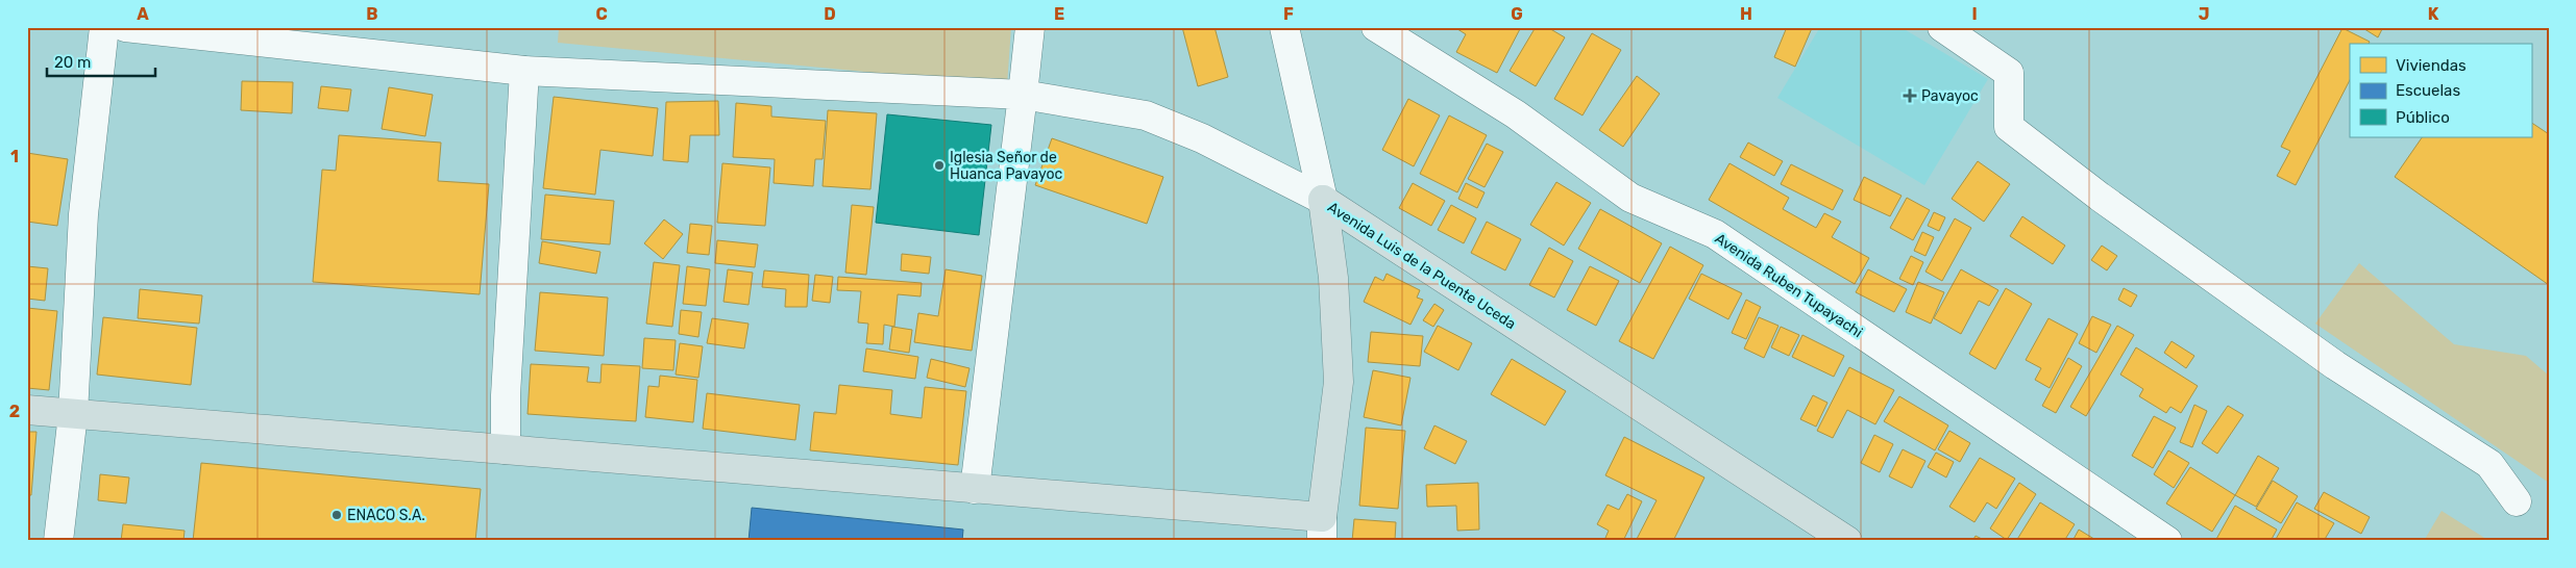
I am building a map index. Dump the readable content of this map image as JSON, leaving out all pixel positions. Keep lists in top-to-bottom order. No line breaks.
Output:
{"streets":{"main road":["Avenida Luis de la Puente Uceda"],"street":["Avenida Ruben Tupayachi"]},"places":{"health":["Pavayoc"],"other":["Iglesia Señor de Huanca Pavayoc","ENACO S.A."]},"legend":["Viviendas","Escuelas","Público"],"scale_bar":"20 m","grid":{"columns":["A","B","C","D","E","F","G","H","I","J","K"],"rows":["1","2"]}}
